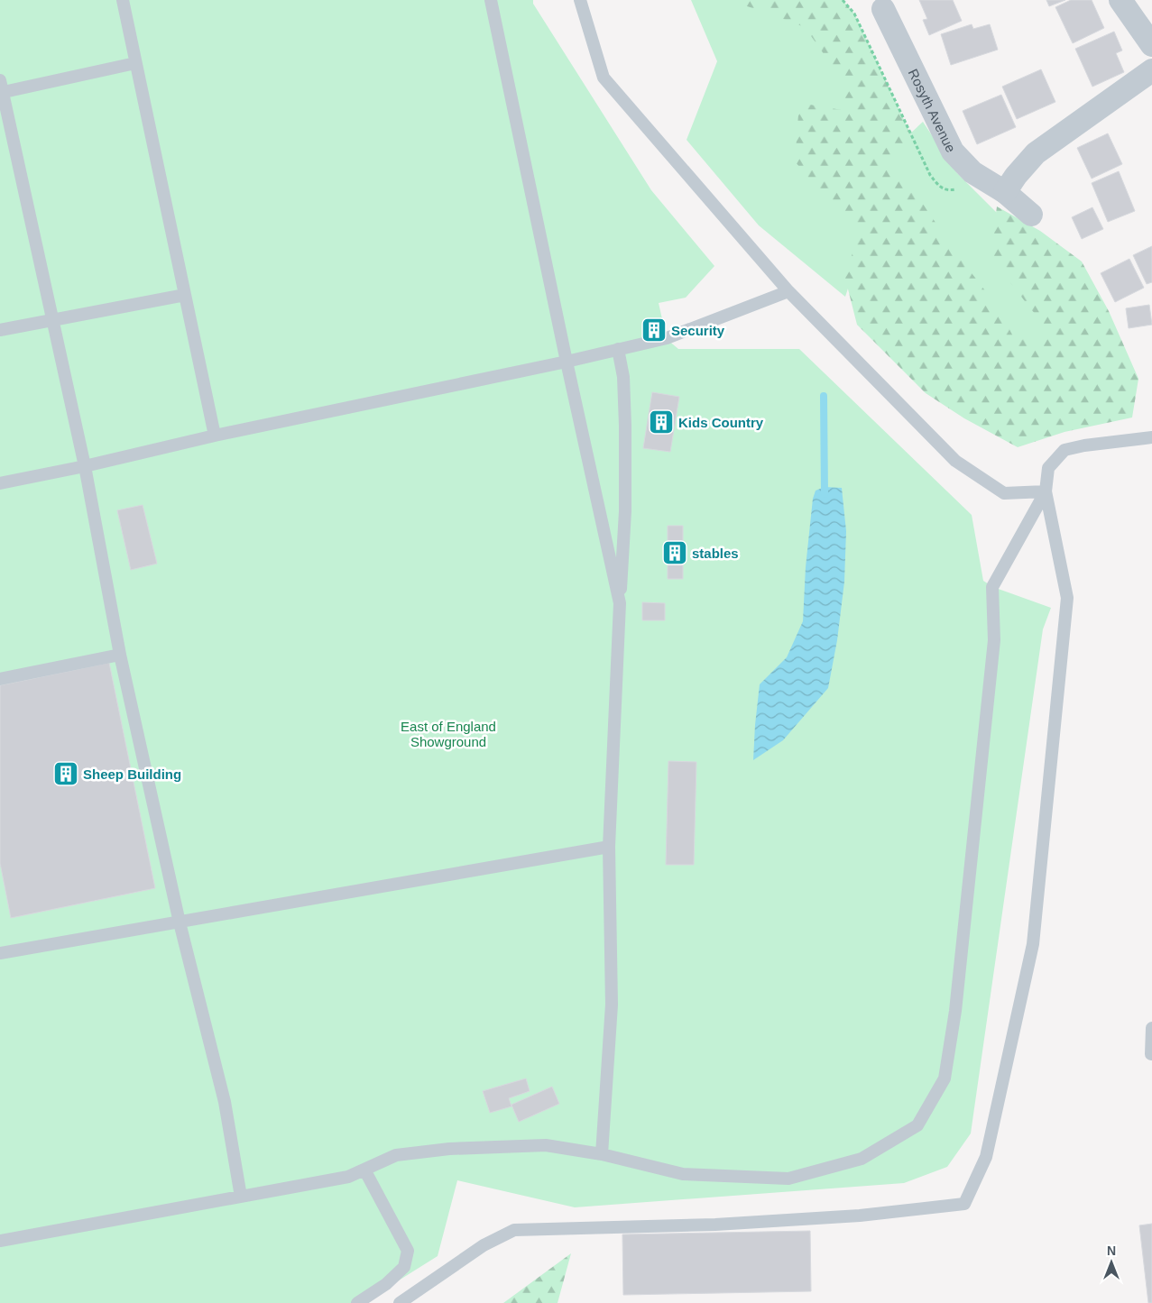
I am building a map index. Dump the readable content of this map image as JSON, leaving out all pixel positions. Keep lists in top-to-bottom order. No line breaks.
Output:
{"streets":{"street":["Rosyth Avenue"]},"parks":["East of England Showground"],"places":{"building":["Security","Kids Country","stables","Sheep Building"]},"north":"top"}
